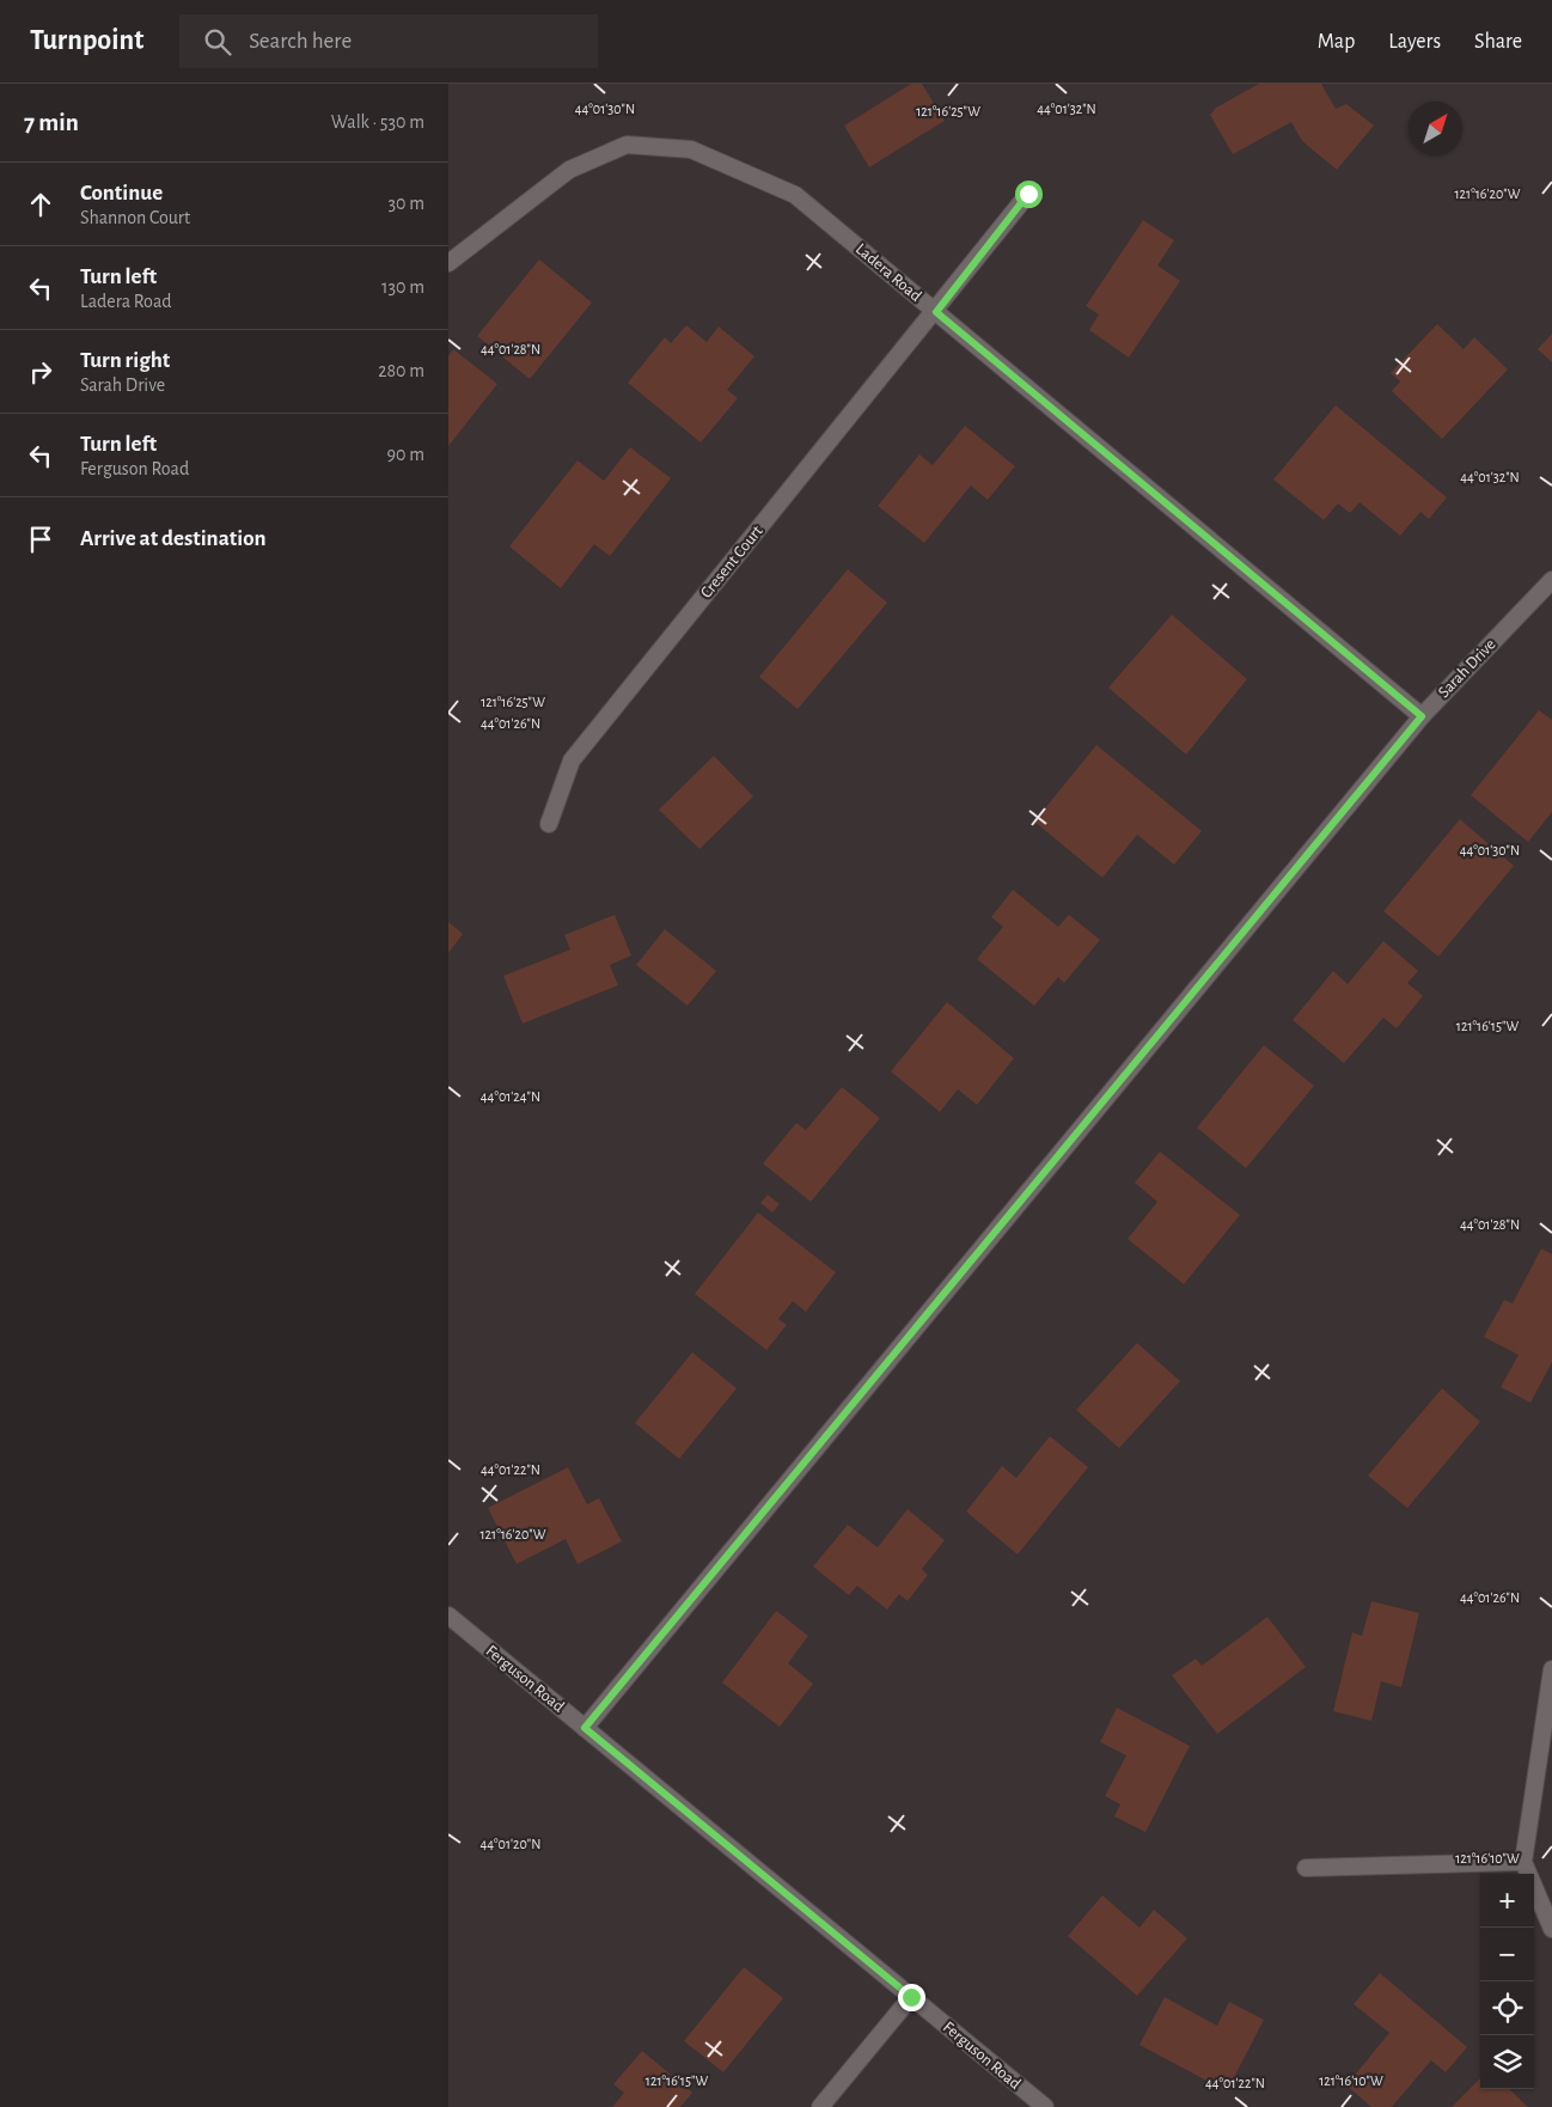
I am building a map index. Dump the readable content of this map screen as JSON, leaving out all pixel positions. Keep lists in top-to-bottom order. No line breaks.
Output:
{"streets":{"street":["Ladera Road","Cresent Court","Sarah Drive","Ferguson Road"]},"crossings":[["Ladera Road","Cresent Court"],["Ladera Road","Sarah Drive"],["Sarah Drive","Ferguson Road"]],"north":"top right","page":{"header":"Turnpoint","search":"Search here","nav":["Map","Layers","Share"],"heading":["7 min","Walk · 530 m"],"list":[["Continue","Shannon Court","30 m"],["Turn left","Ladera Road","130 m"],["Turn right","Sarah Drive","280 m"],["Turn left","Ferguson Road","90 m"],"Arrive at destination"],"map_buttons":["+","−"]},"coordinates":["44°01'30\"N","44°01'32\"N","121°16'25\"W","121°16'20\"W","44°01'28\"N","44°01'26\"N","121°16'15\"W","44°01'24\"N","44°01'22\"N","44°01'20\"N","121°16'10\"W"]}
